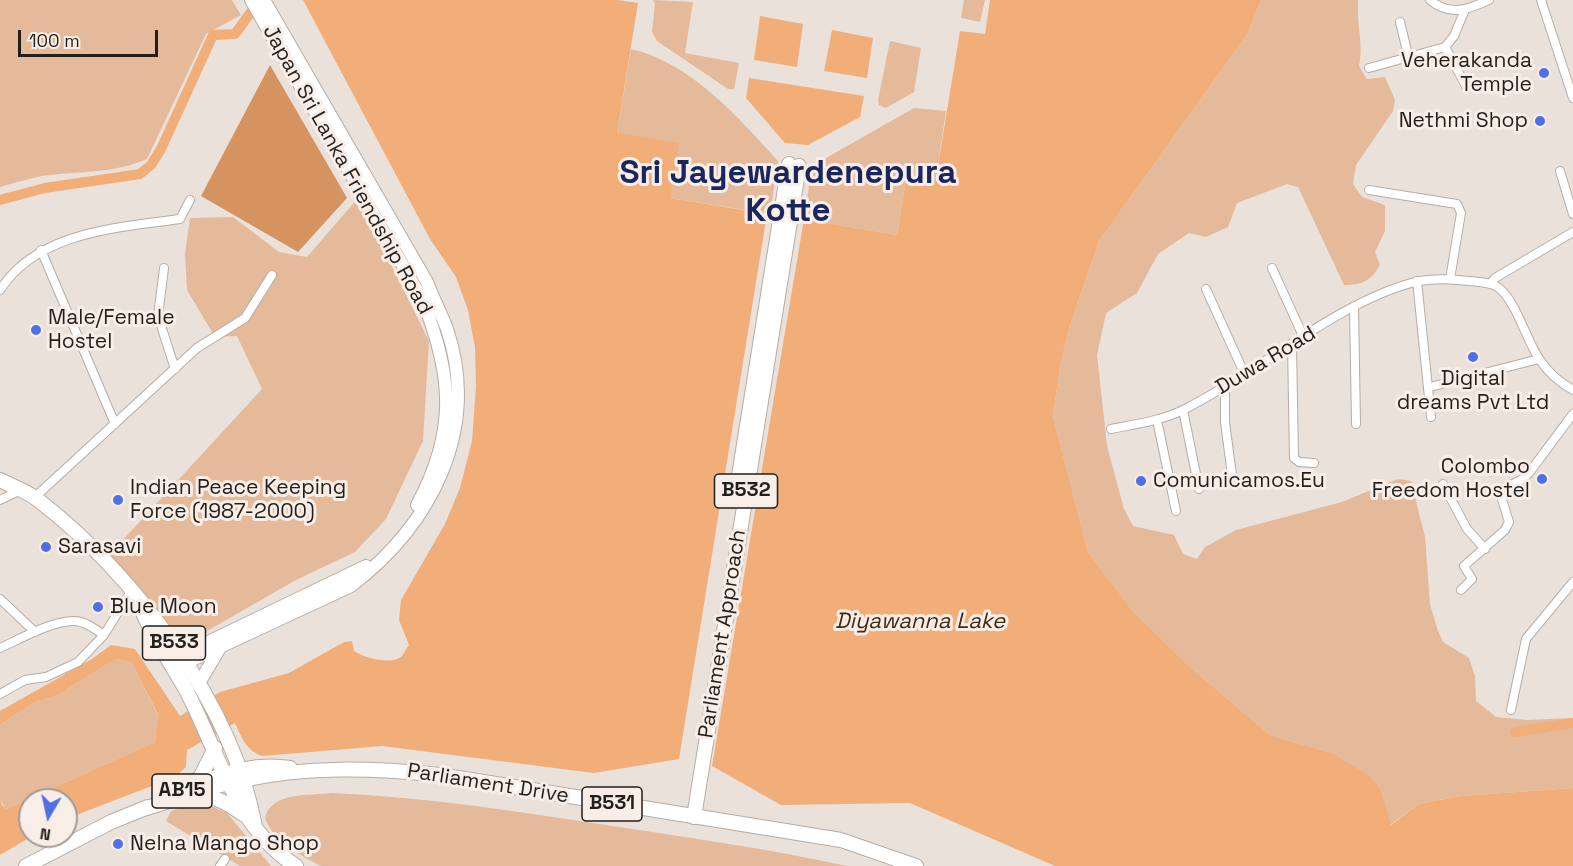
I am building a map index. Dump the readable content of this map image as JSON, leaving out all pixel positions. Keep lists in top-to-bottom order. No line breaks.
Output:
{"streets":{"main road":["Japan Sri Lanka Friendship Road","B532","Parliament Approach","B533","Parliament Drive","AB15","B531"],"street":["Duwa Road"]},"crossings":[["Japan Sri Lanka Friendship Road","B533"],["Parliament Approach","Parliament Drive"],["B533","Parliament Drive"],["B533","AB15"],["B533","B531"],["Parliament Drive","AB15"],["Parliament Drive","B531"]],"districts":["Sri Jayewardenepura Kotte"],"water":["Diyawanna Lake"],"places":["Veherakanda Temple","Nethmi Shop","Male/Female Hostel","Digital dreams Pvt Ltd","Colombo Freedom Hostel","Comunicamos.Eu","Indian Peace Keeping Force (1987-2000)","Sarasavi","Blue Moon","Nelna Mango Shop"],"scale_bar":"100 m","north":"bottom"}
